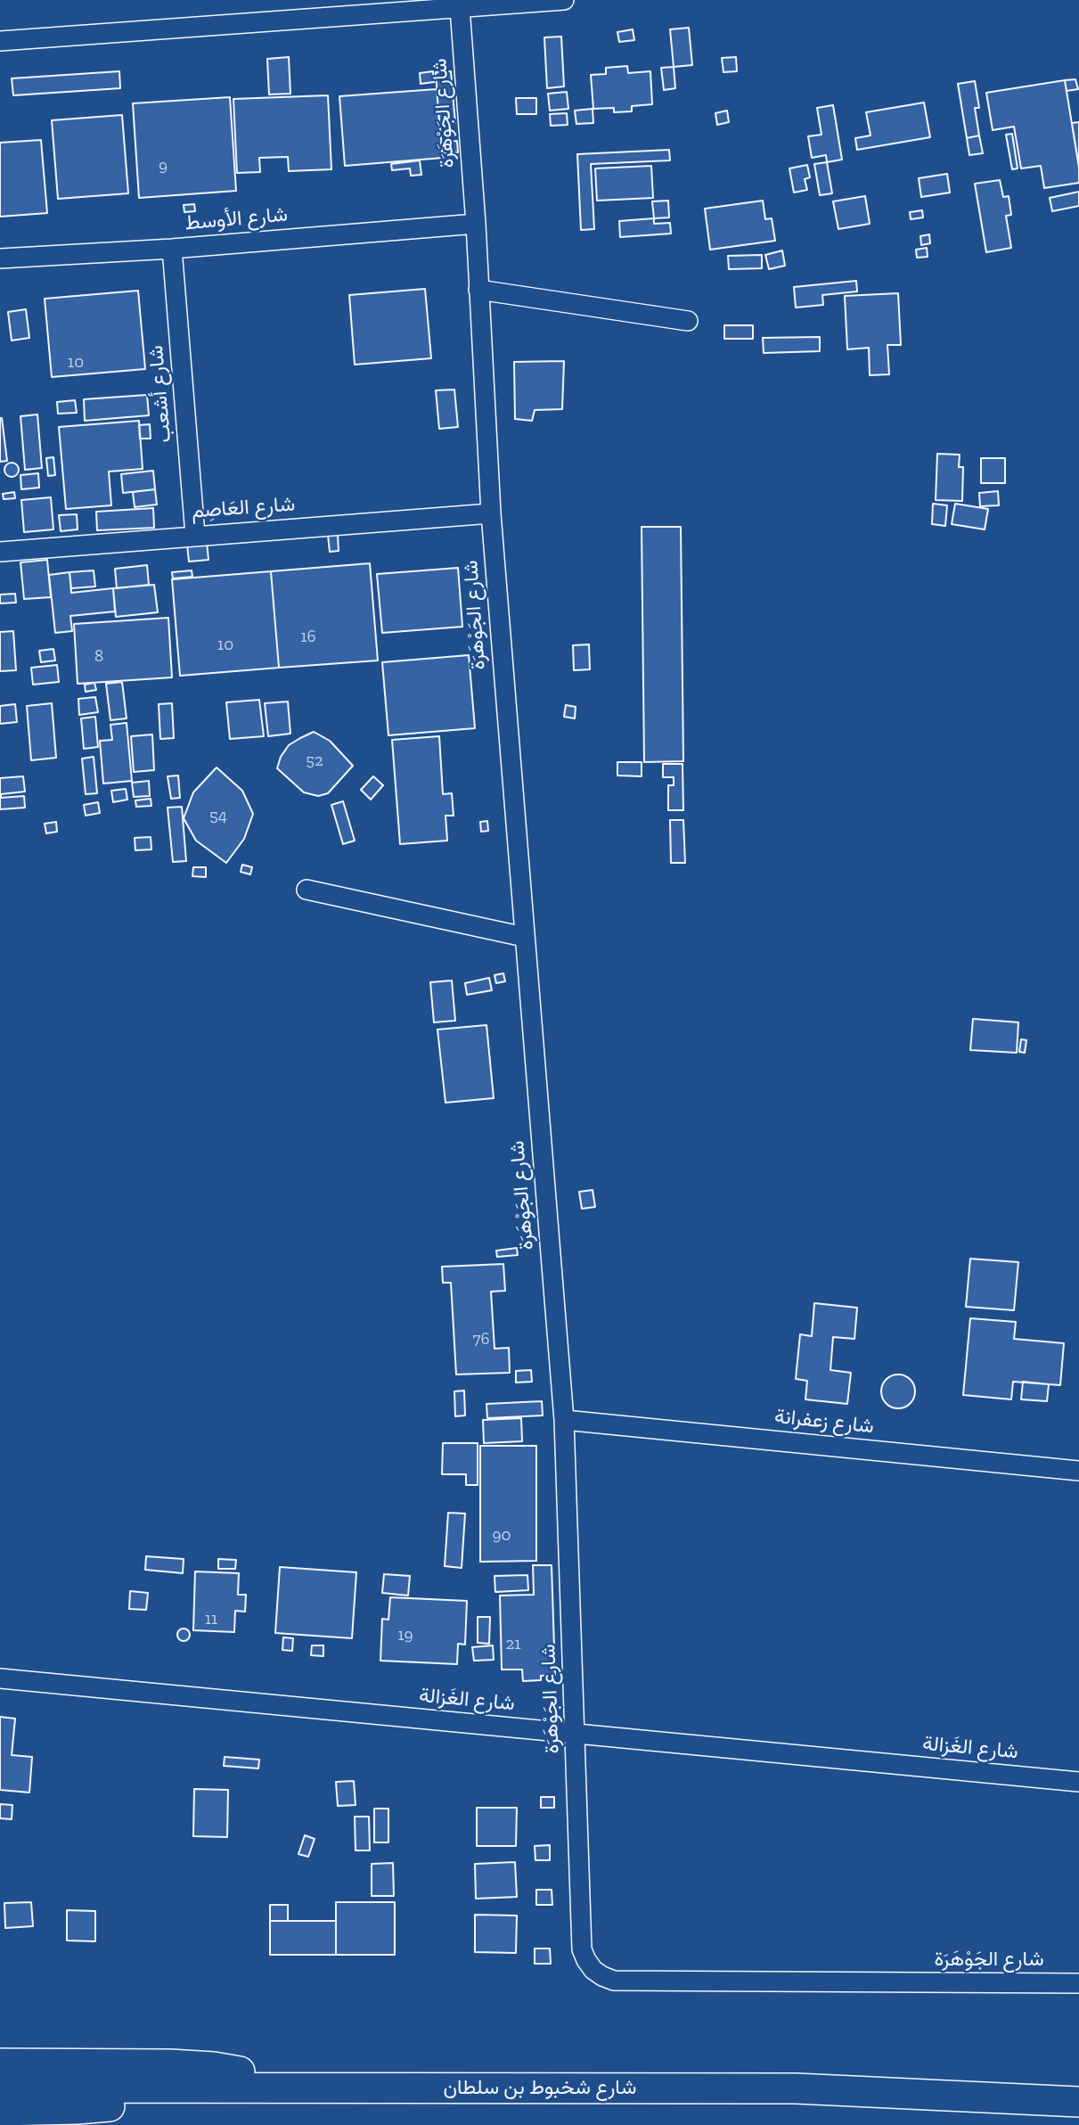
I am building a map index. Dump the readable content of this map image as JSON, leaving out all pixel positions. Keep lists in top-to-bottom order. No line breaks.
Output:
{"streets":{"main road":["شارع شخبوط بن سلطان"],"street":["شارع الجَوْهَرَة","شارع الأوسط","شارع أشعب","شارع العَاصِم","شارع زعفرانة","شارع الغَزالة"]},"crossings":[["شارع الجَوْهَرَة","شارع الأوسط"],["شارع الجَوْهَرَة","شارع العَاصِم"],["شارع الجَوْهَرَة","شارع زعفرانة"],["شارع الجَوْهَرَة","شارع الغَزالة"],["شارع الأوسط","شارع أشعب"],["شارع أشعب","شارع العَاصِم"]],"house_numbers":["9","10","16","10","8","52","54","76","90","11","19","21"]}
